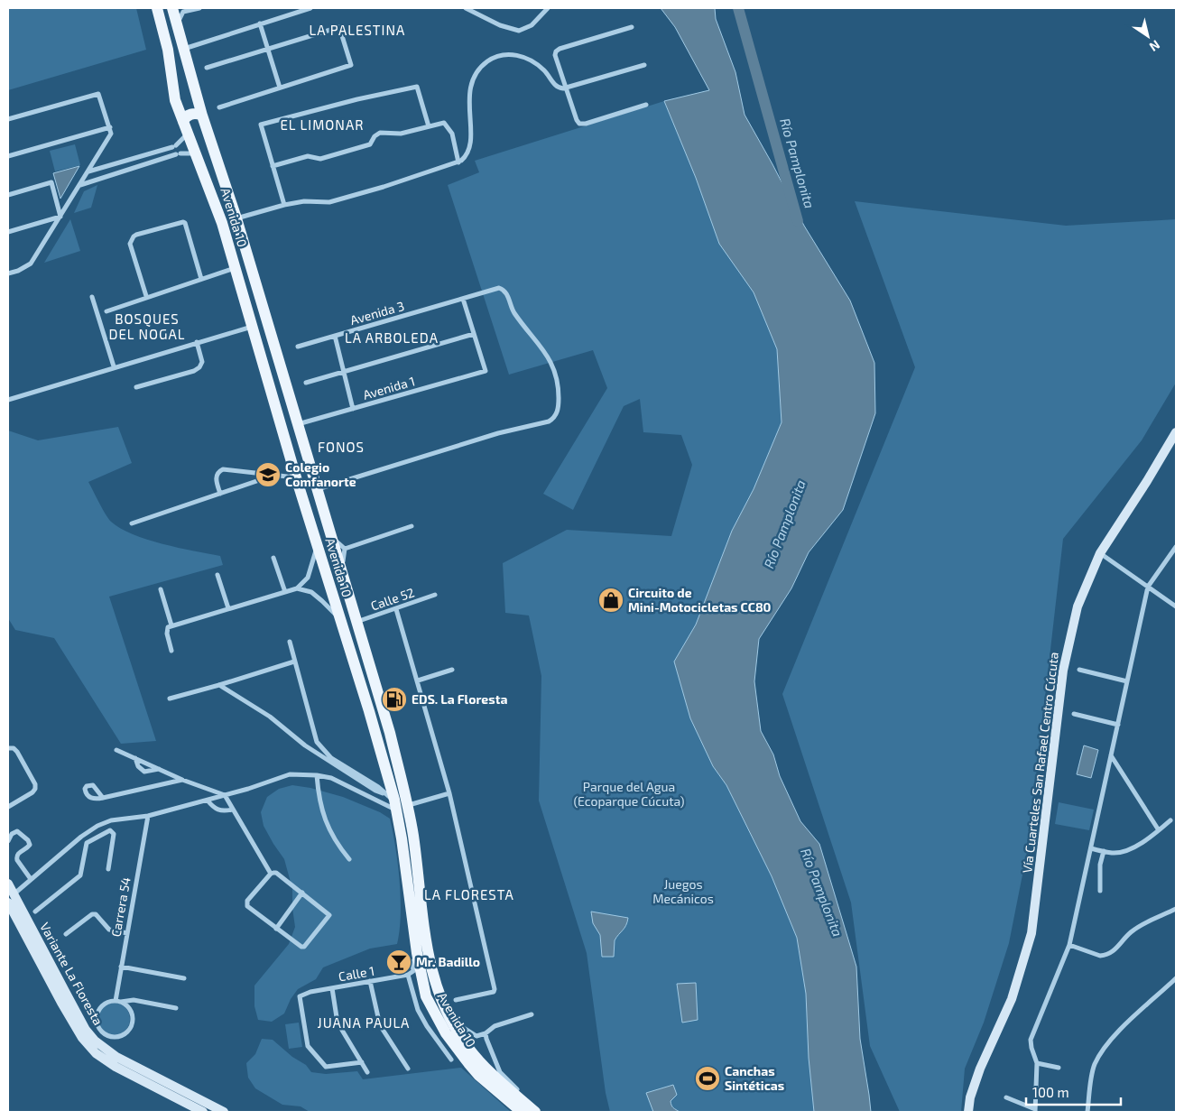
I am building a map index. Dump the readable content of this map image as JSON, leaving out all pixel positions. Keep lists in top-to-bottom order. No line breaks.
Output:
{"streets":{"main road":["Avenida 10","Vía Cuarteles San Rafael Centro Cúcuta","Variante La Floresta"],"street":["Avenida 3","Avenida 1","Calle 52","Carrera 54","Calle 1"]},"crossings":[["Avenida 10","Avenida 3"],["Avenida 10","Avenida 1"],["Avenida 10","Calle 52"]],"districts":["LA PALESTINA","EL LIMONAR","BOSQUES DEL NOGAL","LA ARBOLEDA","FONOS","LA FLORESTA","JUANA PAULA"],"water":["Río Pamplonita"],"parks":["Parque del Agua (Ecoparque Cúcuta)","Juegos Mecánicos"],"places":{"school or university":["Colegio Comfanorte"],"shop":["Circuito de Mini-Motocicletas CC80"],"fuel station":["EDS. La Floresta"],"bar":["Mr. Badillo"],"sports":["Canchas Sintéticas"]},"scale_bar":"100 m","north":"bottom right"}
